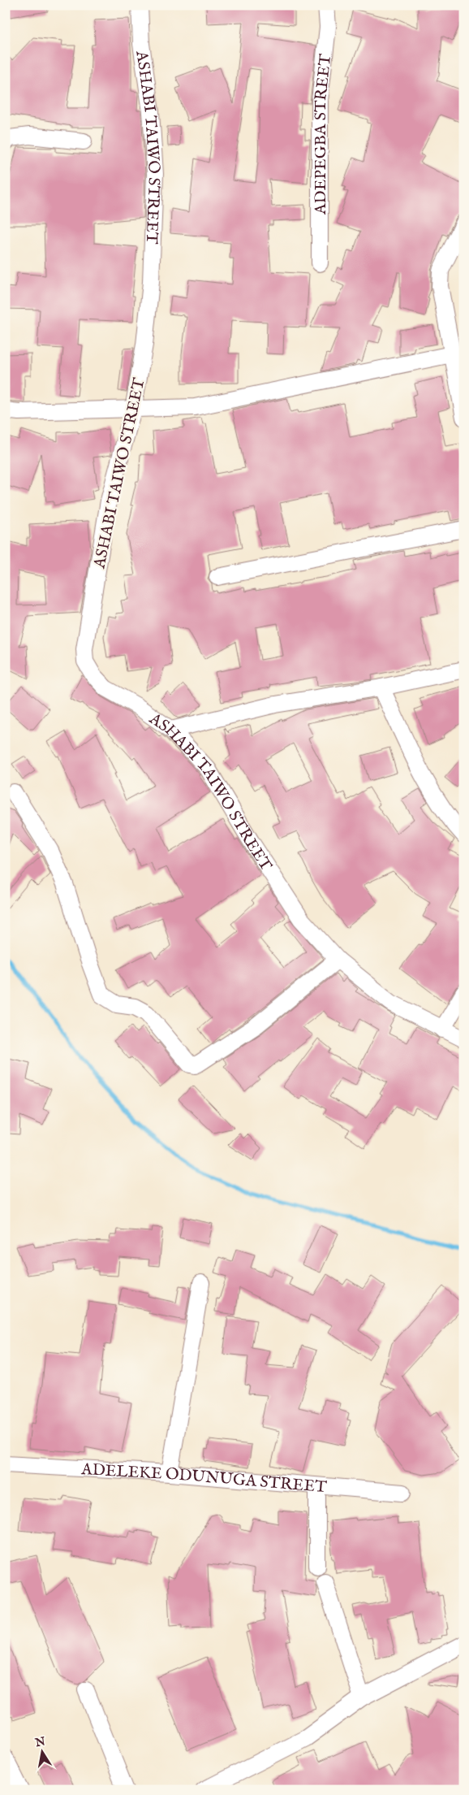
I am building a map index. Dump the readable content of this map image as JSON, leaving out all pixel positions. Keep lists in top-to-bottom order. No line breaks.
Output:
{"streets":{"street":["ADEPEGBA STREET","ASHABI TAIWO STREET","ADELEKE ODUNUGA STREET"]},"north":"top"}
